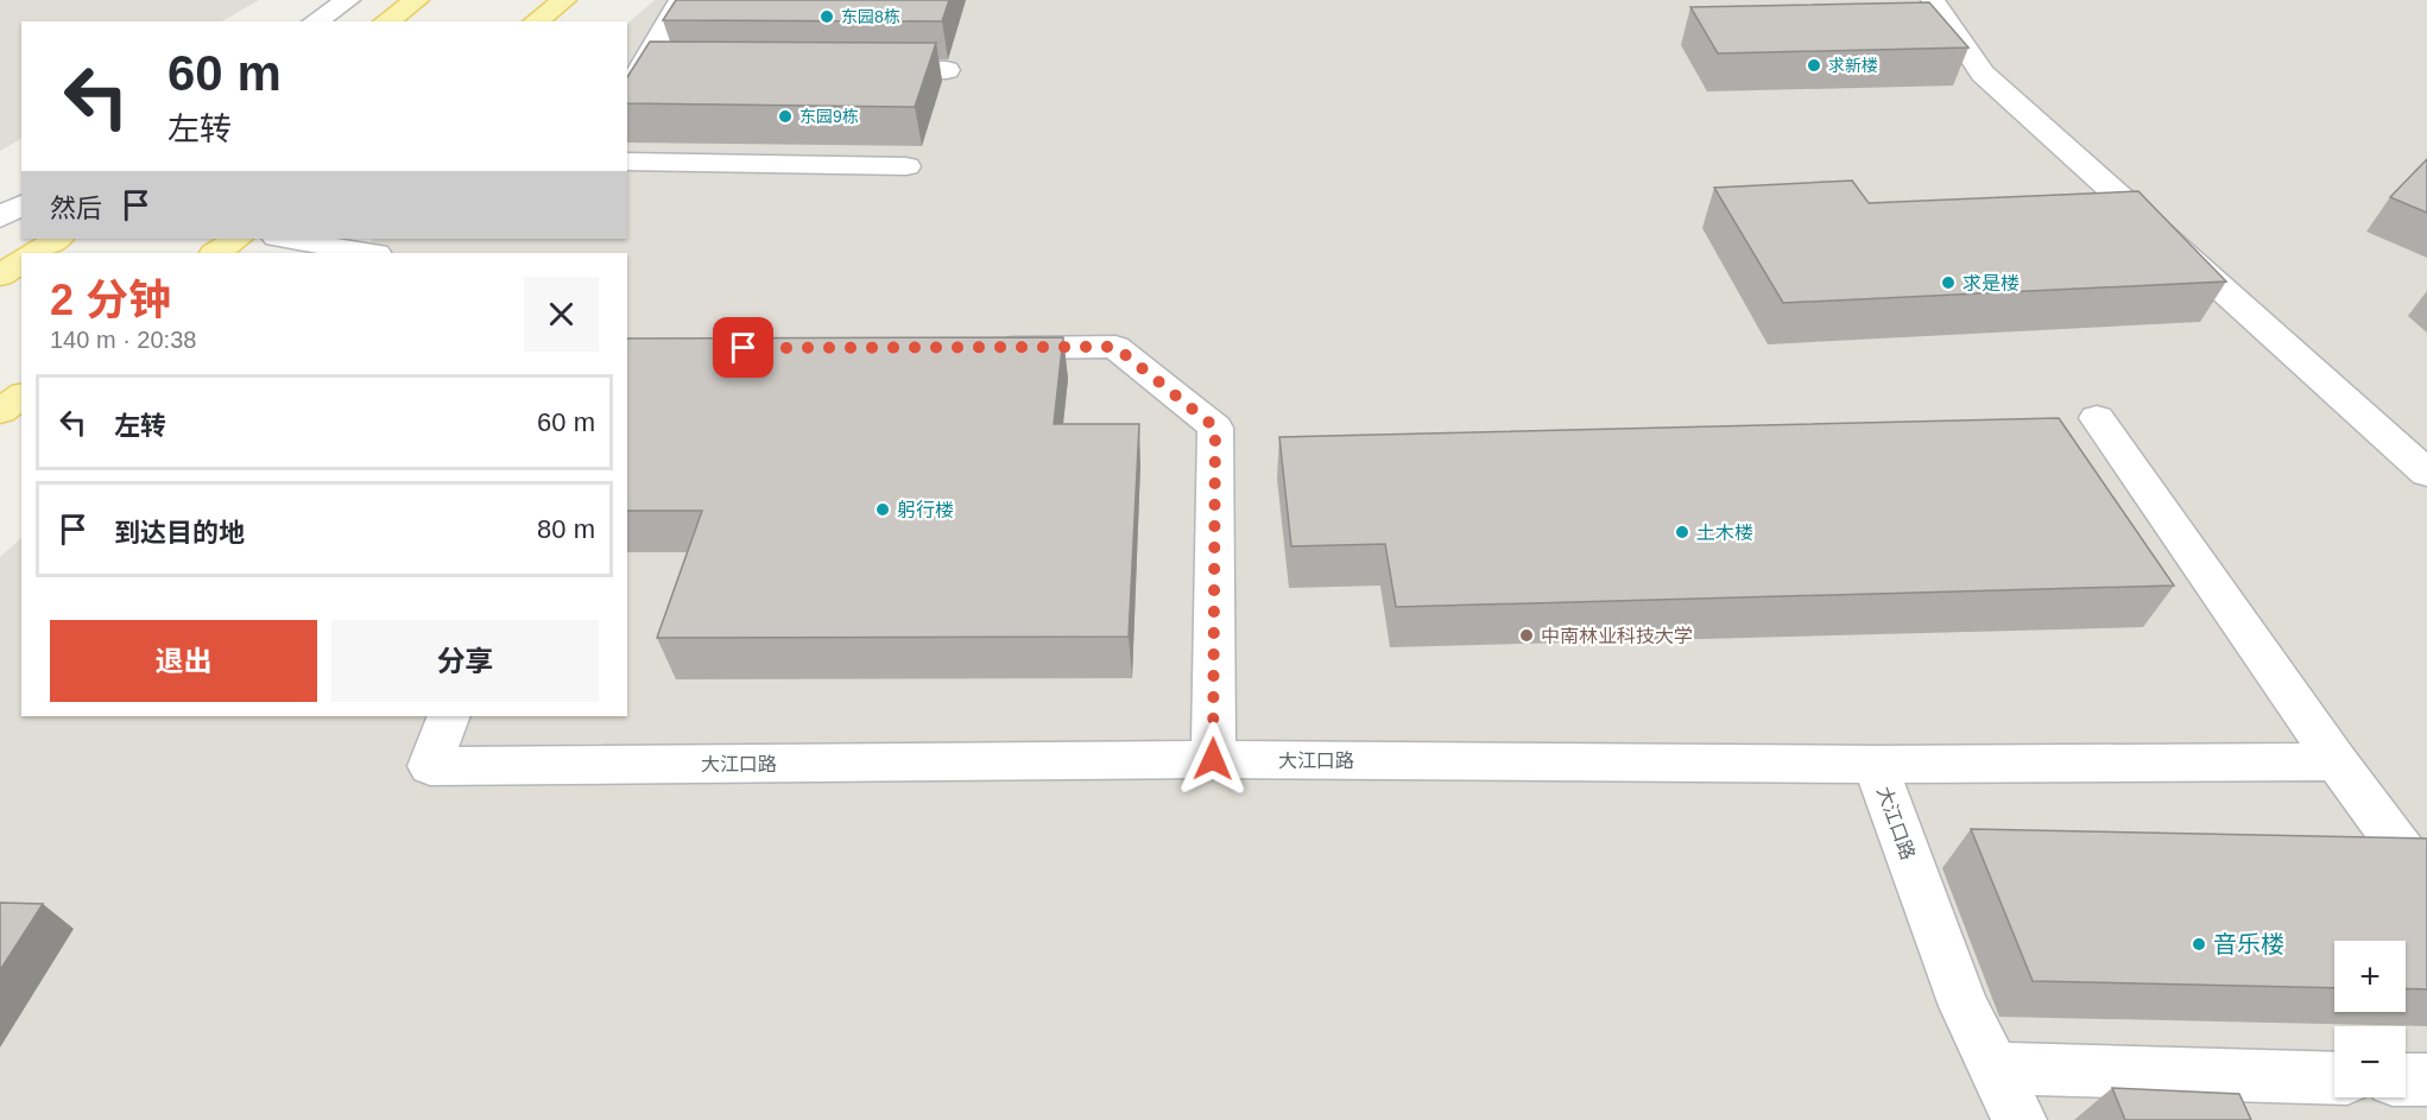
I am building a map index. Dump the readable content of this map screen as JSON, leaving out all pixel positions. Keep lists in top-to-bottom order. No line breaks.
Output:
{"streets":{"street":["大江口路"]},"places":["东园8栋","求新楼","东园9栋","求是楼","躬行楼","土木楼","中南林业科技大学","音乐楼"],"page":{"turn":["60 m","左转"],"then":"然后","heading":["2 分钟","140 m · 20:38"],"list":[{"name":"左转","value":"60 m"},{"name":"到达目的地","value":"80 m"}],"buttons":["退出","分享"],"map_buttons":["+","−"]}}
